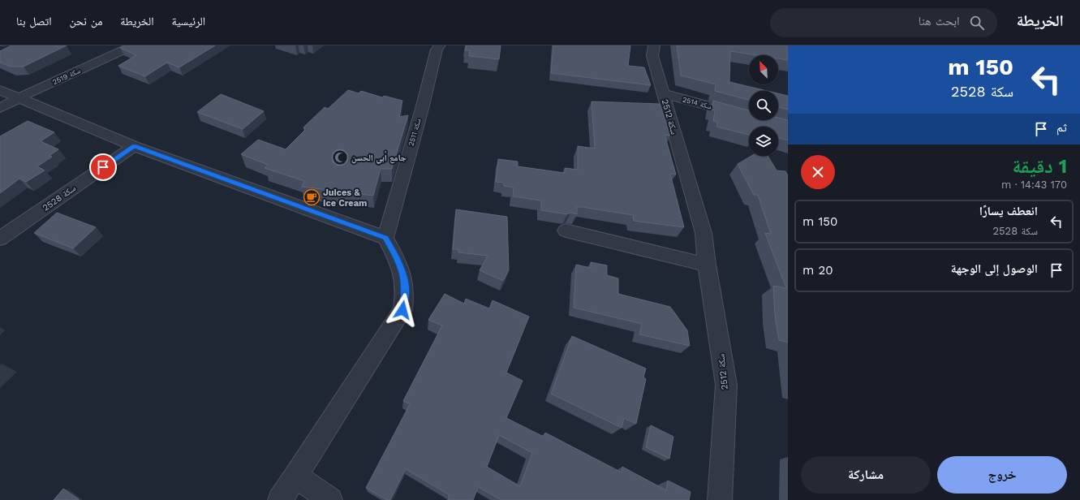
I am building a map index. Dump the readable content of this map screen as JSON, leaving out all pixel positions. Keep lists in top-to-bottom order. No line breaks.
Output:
{"streets":{"street":["سكة 2519","سكة 2514","سكة 2512","سكة 2511","سكة 2528"]},"crossings":[["سكة 2514","سكة 2512"]],"places":{"mosque":["جامع أبي الحسن"],"cafe":["Juices & Ice Cream"]},"north":"top left","page":{"header":"الخريطة","search":"ابحث هنا","nav":["الرئيسية","الخريطة","من نحن","اتصل بنا"],"turn":["150 m","سكة 2528"],"then":"ثم","heading":["1 دقيقة","170 m · 14:43"],"list":[{"name":"انعطف يسارًا","note":"سكة 2528","value":"150 m"},{"name":"الوصول إلى الوجهة","value":"20 m"}],"buttons":["خروج","مشاركة"]}}
